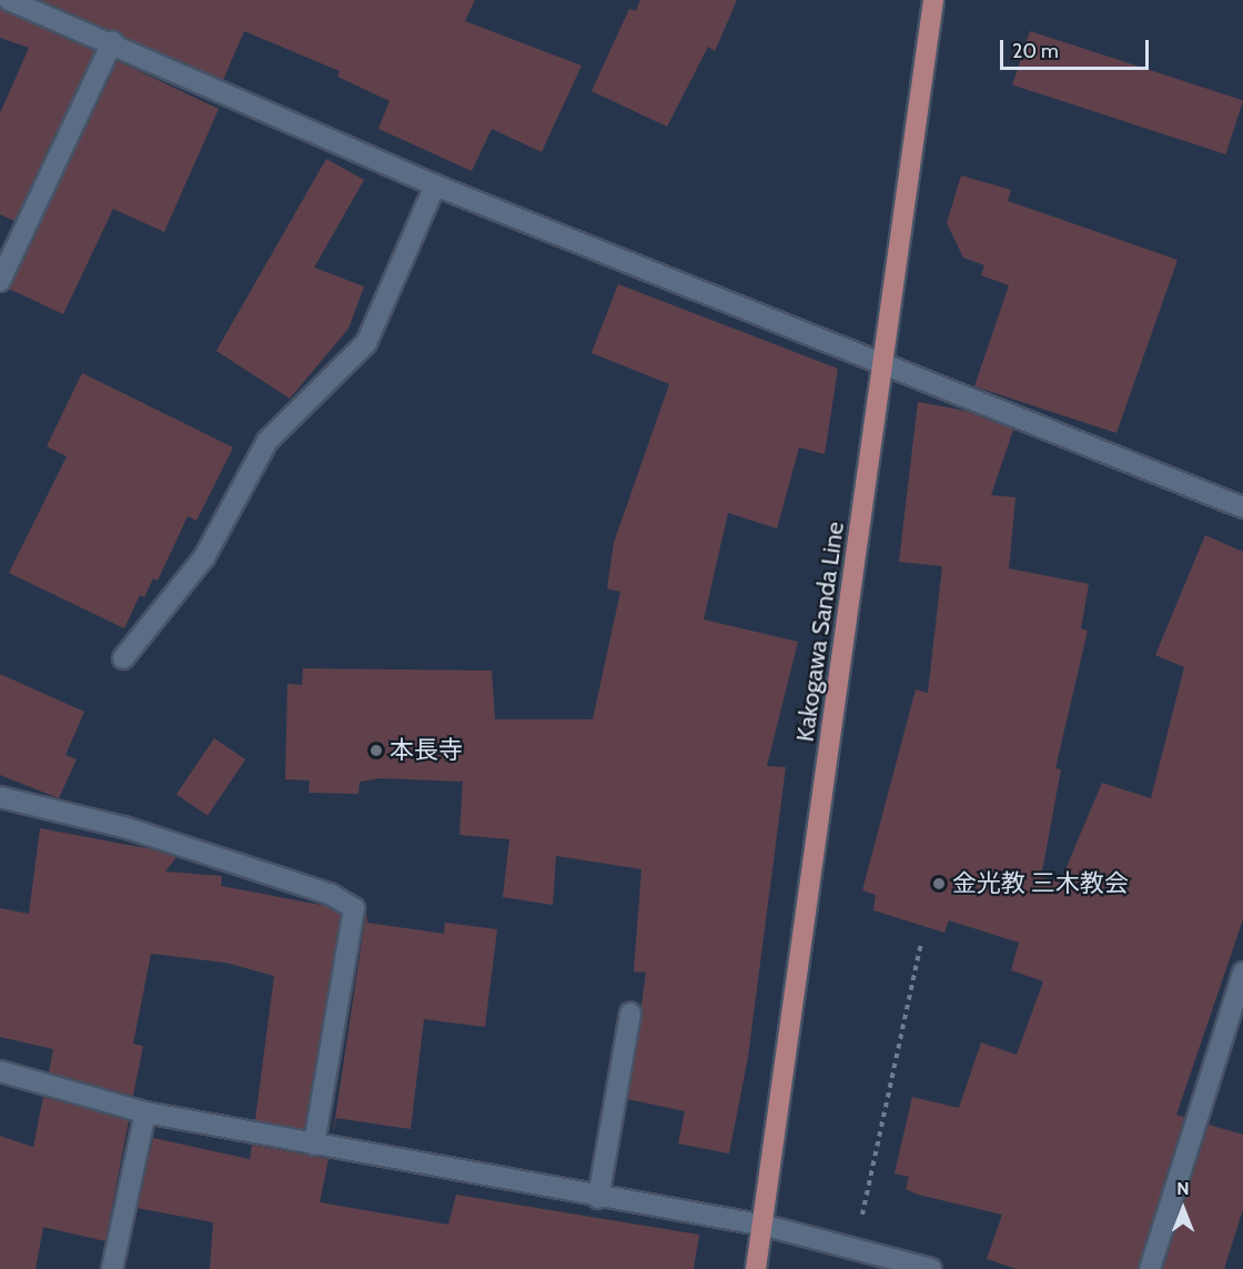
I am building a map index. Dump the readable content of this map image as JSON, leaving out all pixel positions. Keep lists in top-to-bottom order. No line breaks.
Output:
{"streets":{"main road":["Kakogawa Sanda Line"]},"places":["本長寺","金光教 三木教会"],"scale_bar":"20 m","north":"top"}
